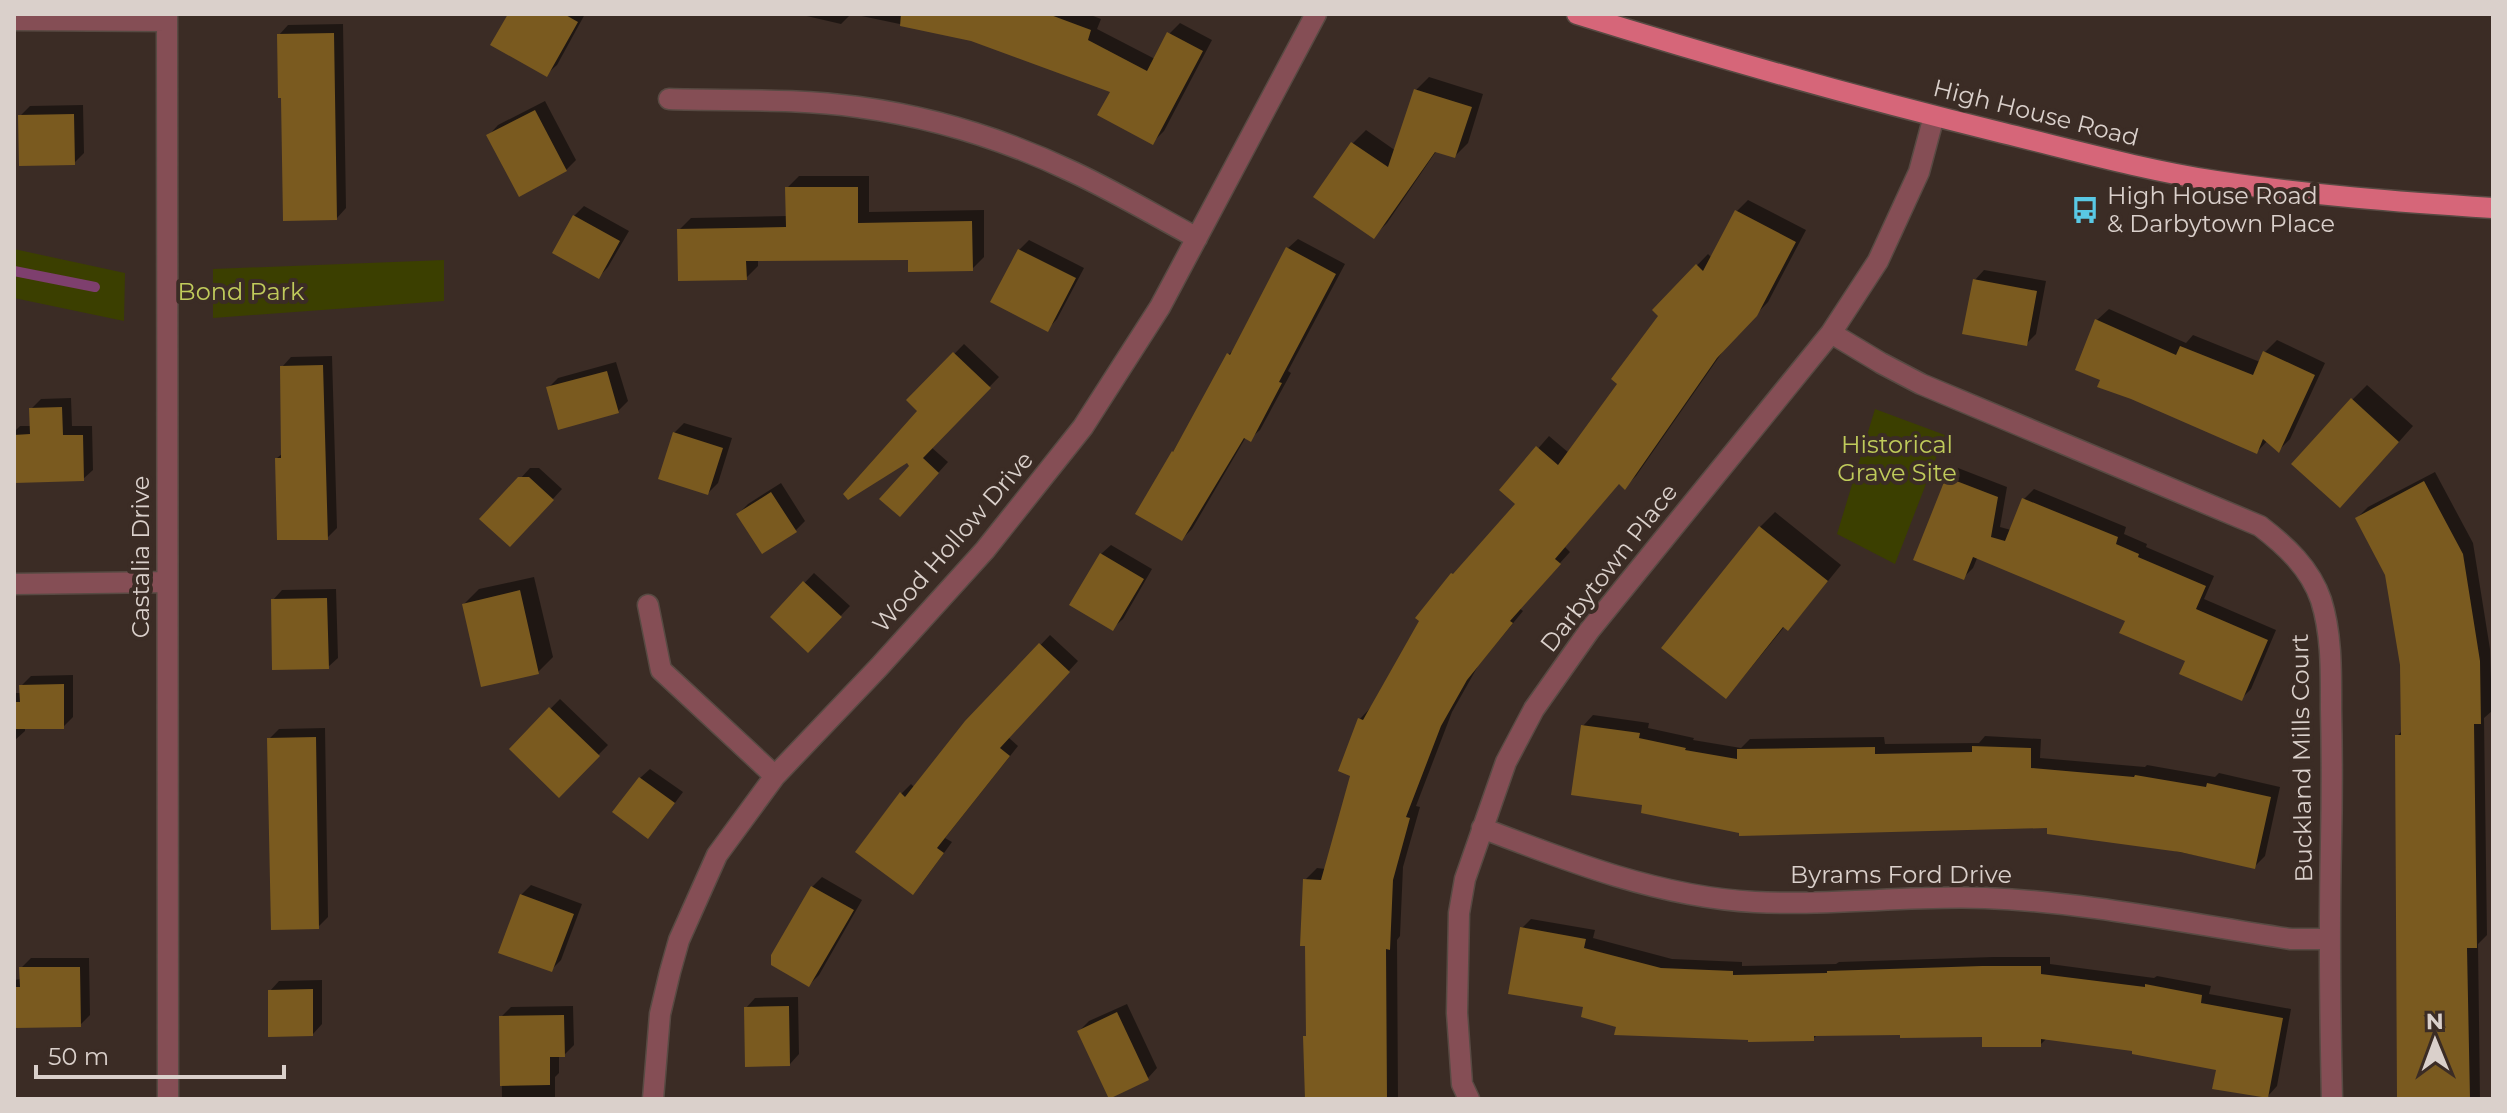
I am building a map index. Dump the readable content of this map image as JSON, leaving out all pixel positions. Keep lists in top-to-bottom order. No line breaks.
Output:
{"streets":{"main road":["High House Road"],"street":["Wood Hollow Drive","Castalia Drive","Darbytown Place","Buckland Mills Court","Byrams Ford Drive"]},"crossings":[["High House Road","Darbytown Place"],["Darbytown Place","Buckland Mills Court"],["Darbytown Place","Byrams Ford Drive"],["Buckland Mills Court","Byrams Ford Drive"]],"parks":["Bond Park","Historical Grave Site"],"places":{"bus stop":["High House Road & Darbytown Place"]},"scale_bar":"50 m","north":"top"}
